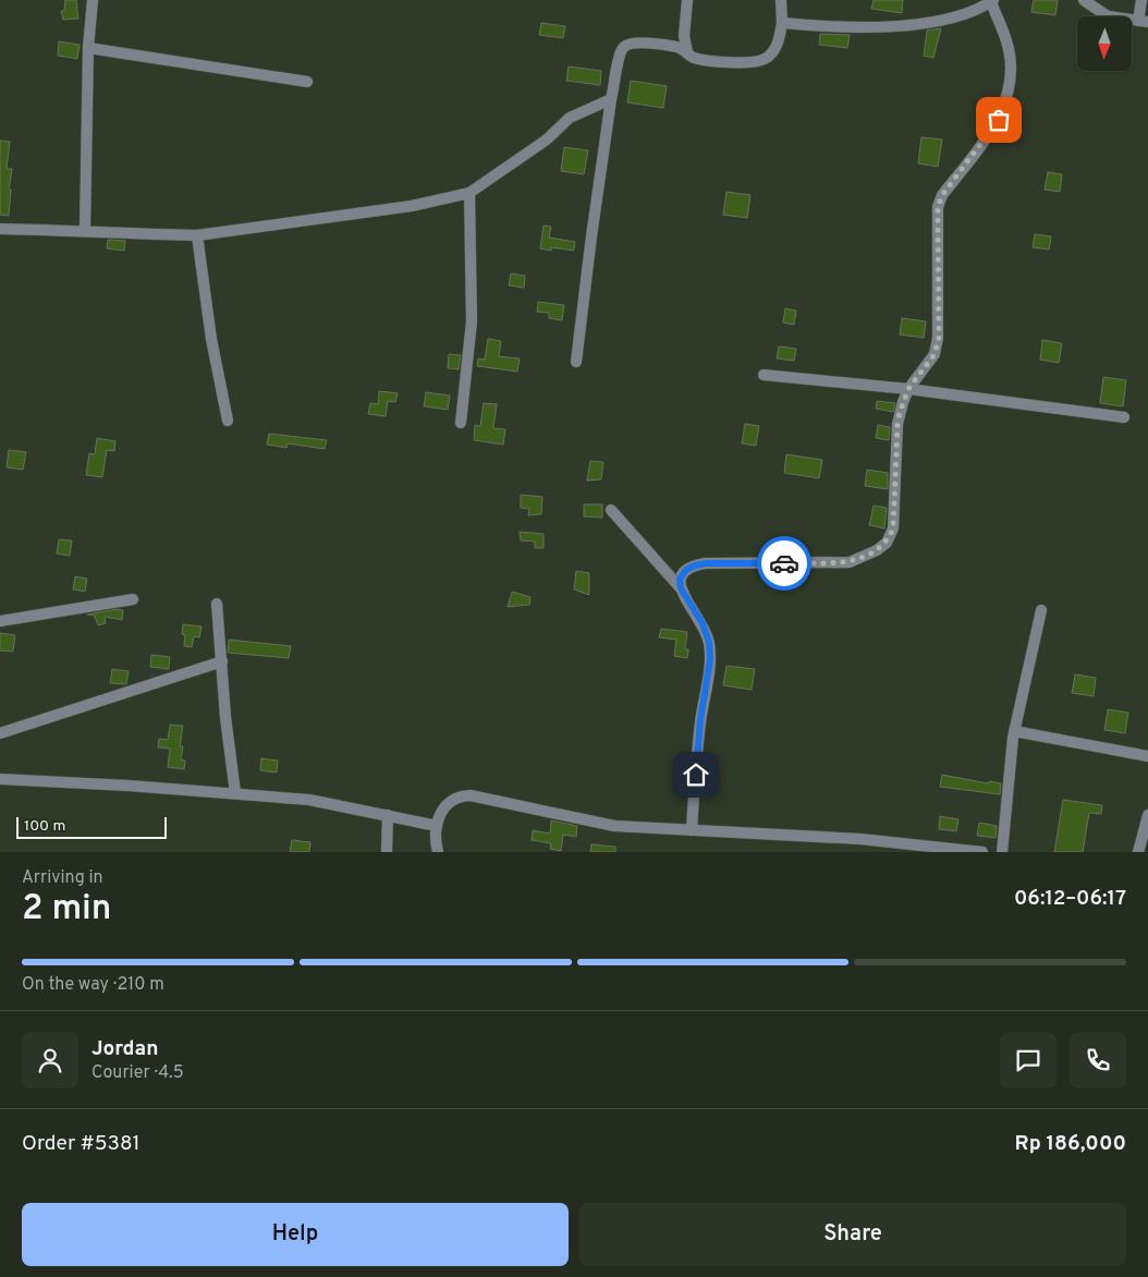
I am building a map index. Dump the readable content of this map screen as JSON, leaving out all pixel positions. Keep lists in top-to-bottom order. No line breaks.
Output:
{"scale_bar":"100 m","north":"bottom","page":{"scale":"100 m","heading":["2 min","Arriving in","06:12–06:17"],"panel":["Jordan","Courier · 4.5","Order #5381","Rp 186,000"],"bar":"On the way · 210 m","buttons":["Help","Share"]}}
